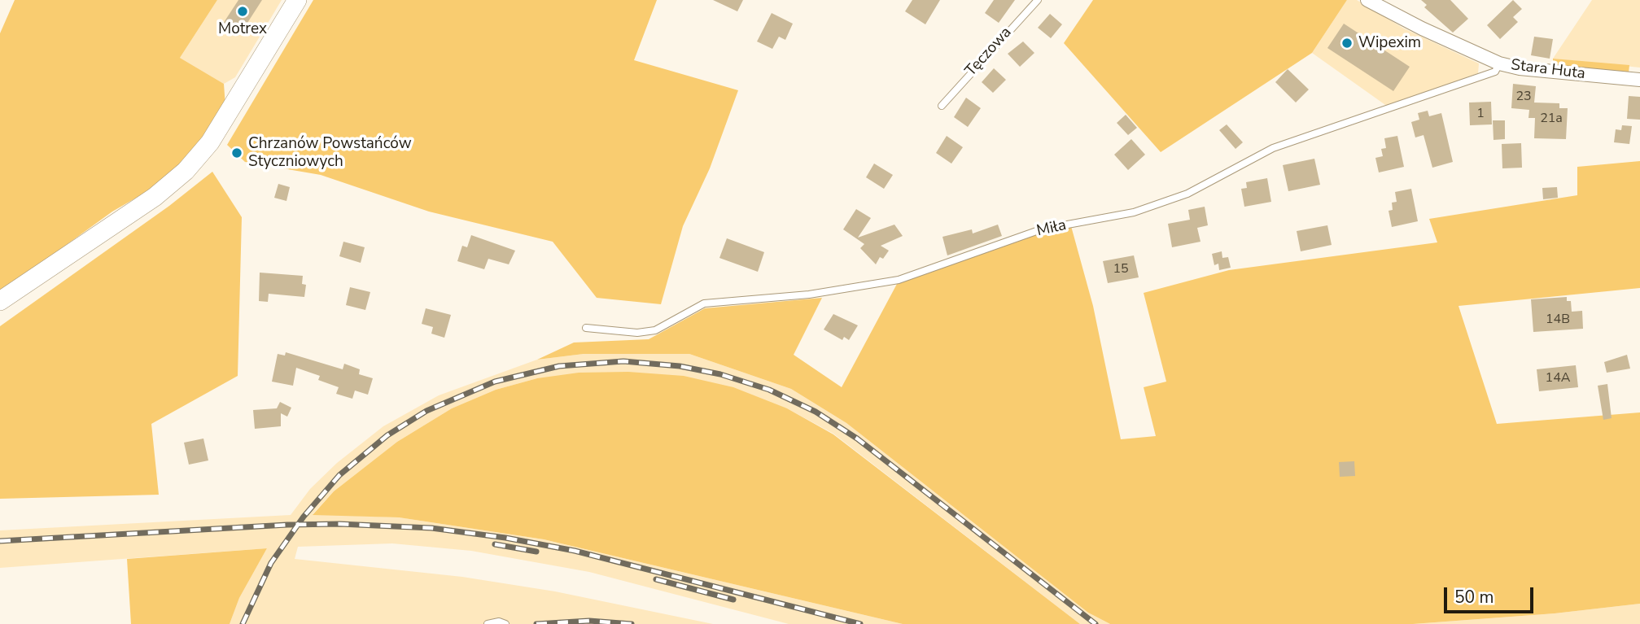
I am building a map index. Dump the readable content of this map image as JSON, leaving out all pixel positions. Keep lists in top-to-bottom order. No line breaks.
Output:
{"streets":{"street":["Stara Huta"],"lane":["Tęczowa","Miła"]},"crossings":[["Stara Huta","Miła"]],"places":["Motrex","Wipexim","Chrzanów Powstańców Styczniowych"],"house_numbers":["23","1","21a","15","14B","14A"],"scale_bar":"50 m"}
